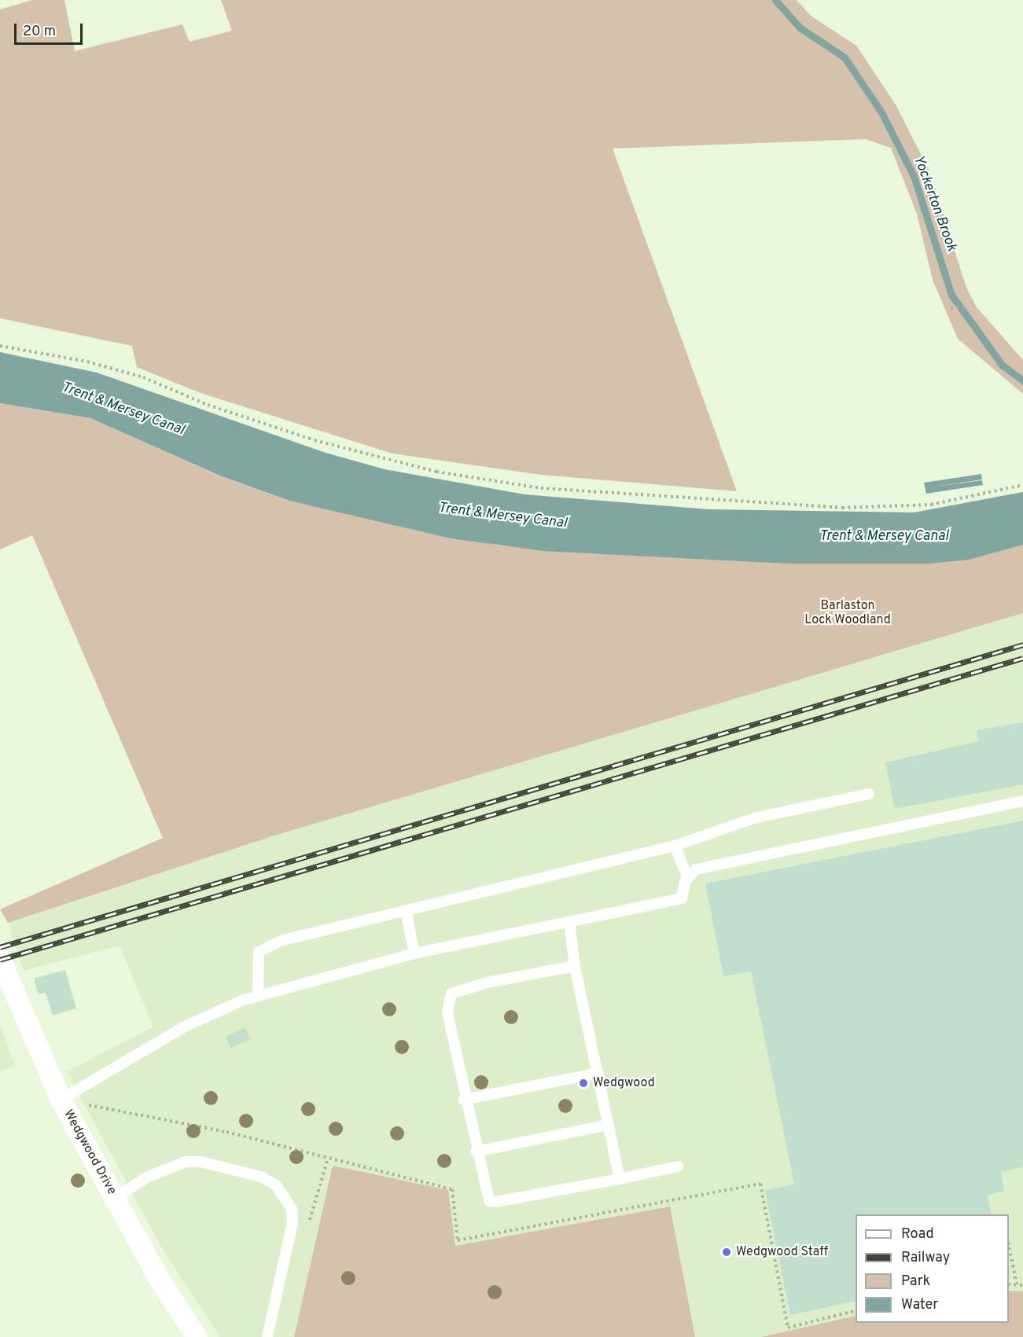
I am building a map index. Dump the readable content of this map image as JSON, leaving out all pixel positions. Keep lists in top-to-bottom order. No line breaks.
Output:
{"streets":{"street":["Wedgwood Drive"]},"water":["Yockerton Brook","Trent & Mersey Canal"],"parks":["Barlaston Lock Woodland"],"places":["Wedgwood","Wedgwood Staff"],"legend":["Road","Railway","Park","Water"],"scale_bar":"20 m"}
